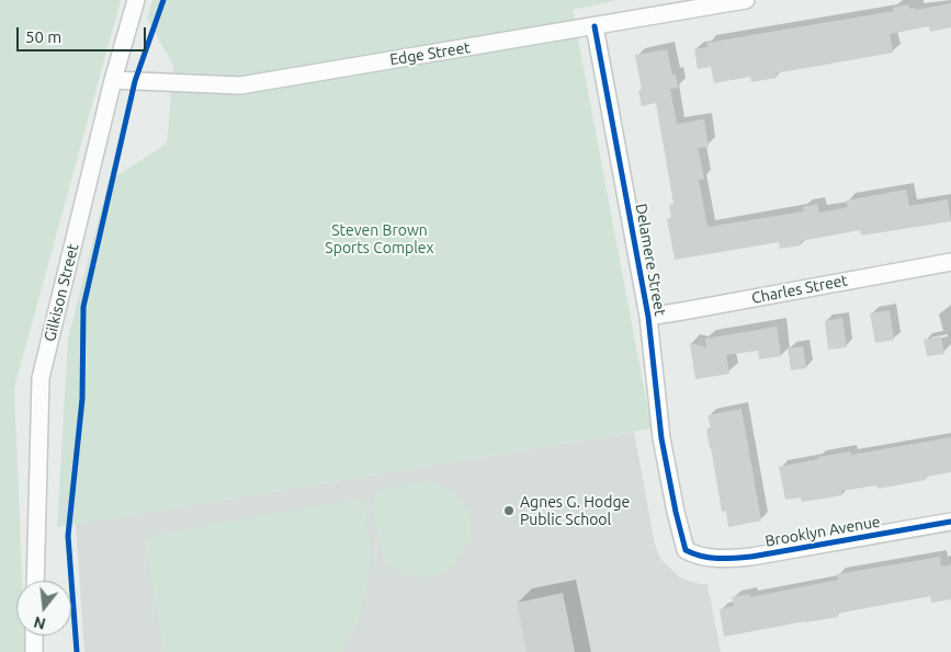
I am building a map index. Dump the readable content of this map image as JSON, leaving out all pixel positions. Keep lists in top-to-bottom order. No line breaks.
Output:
{"streets":{"street":["Edge Street","Delamere Street","Charles Street","Gilkison Street","Brooklyn Avenue"]},"crossings":[["Edge Street","Delamere Street"],["Edge Street","Gilkison Street"],["Delamere Street","Charles Street"],["Delamere Street","Brooklyn Avenue"]],"parks":["Steven Brown Sports Complex"],"places":["Agnes G. Hodge Public School"],"scale_bar":"50 m","north":"bottom"}
